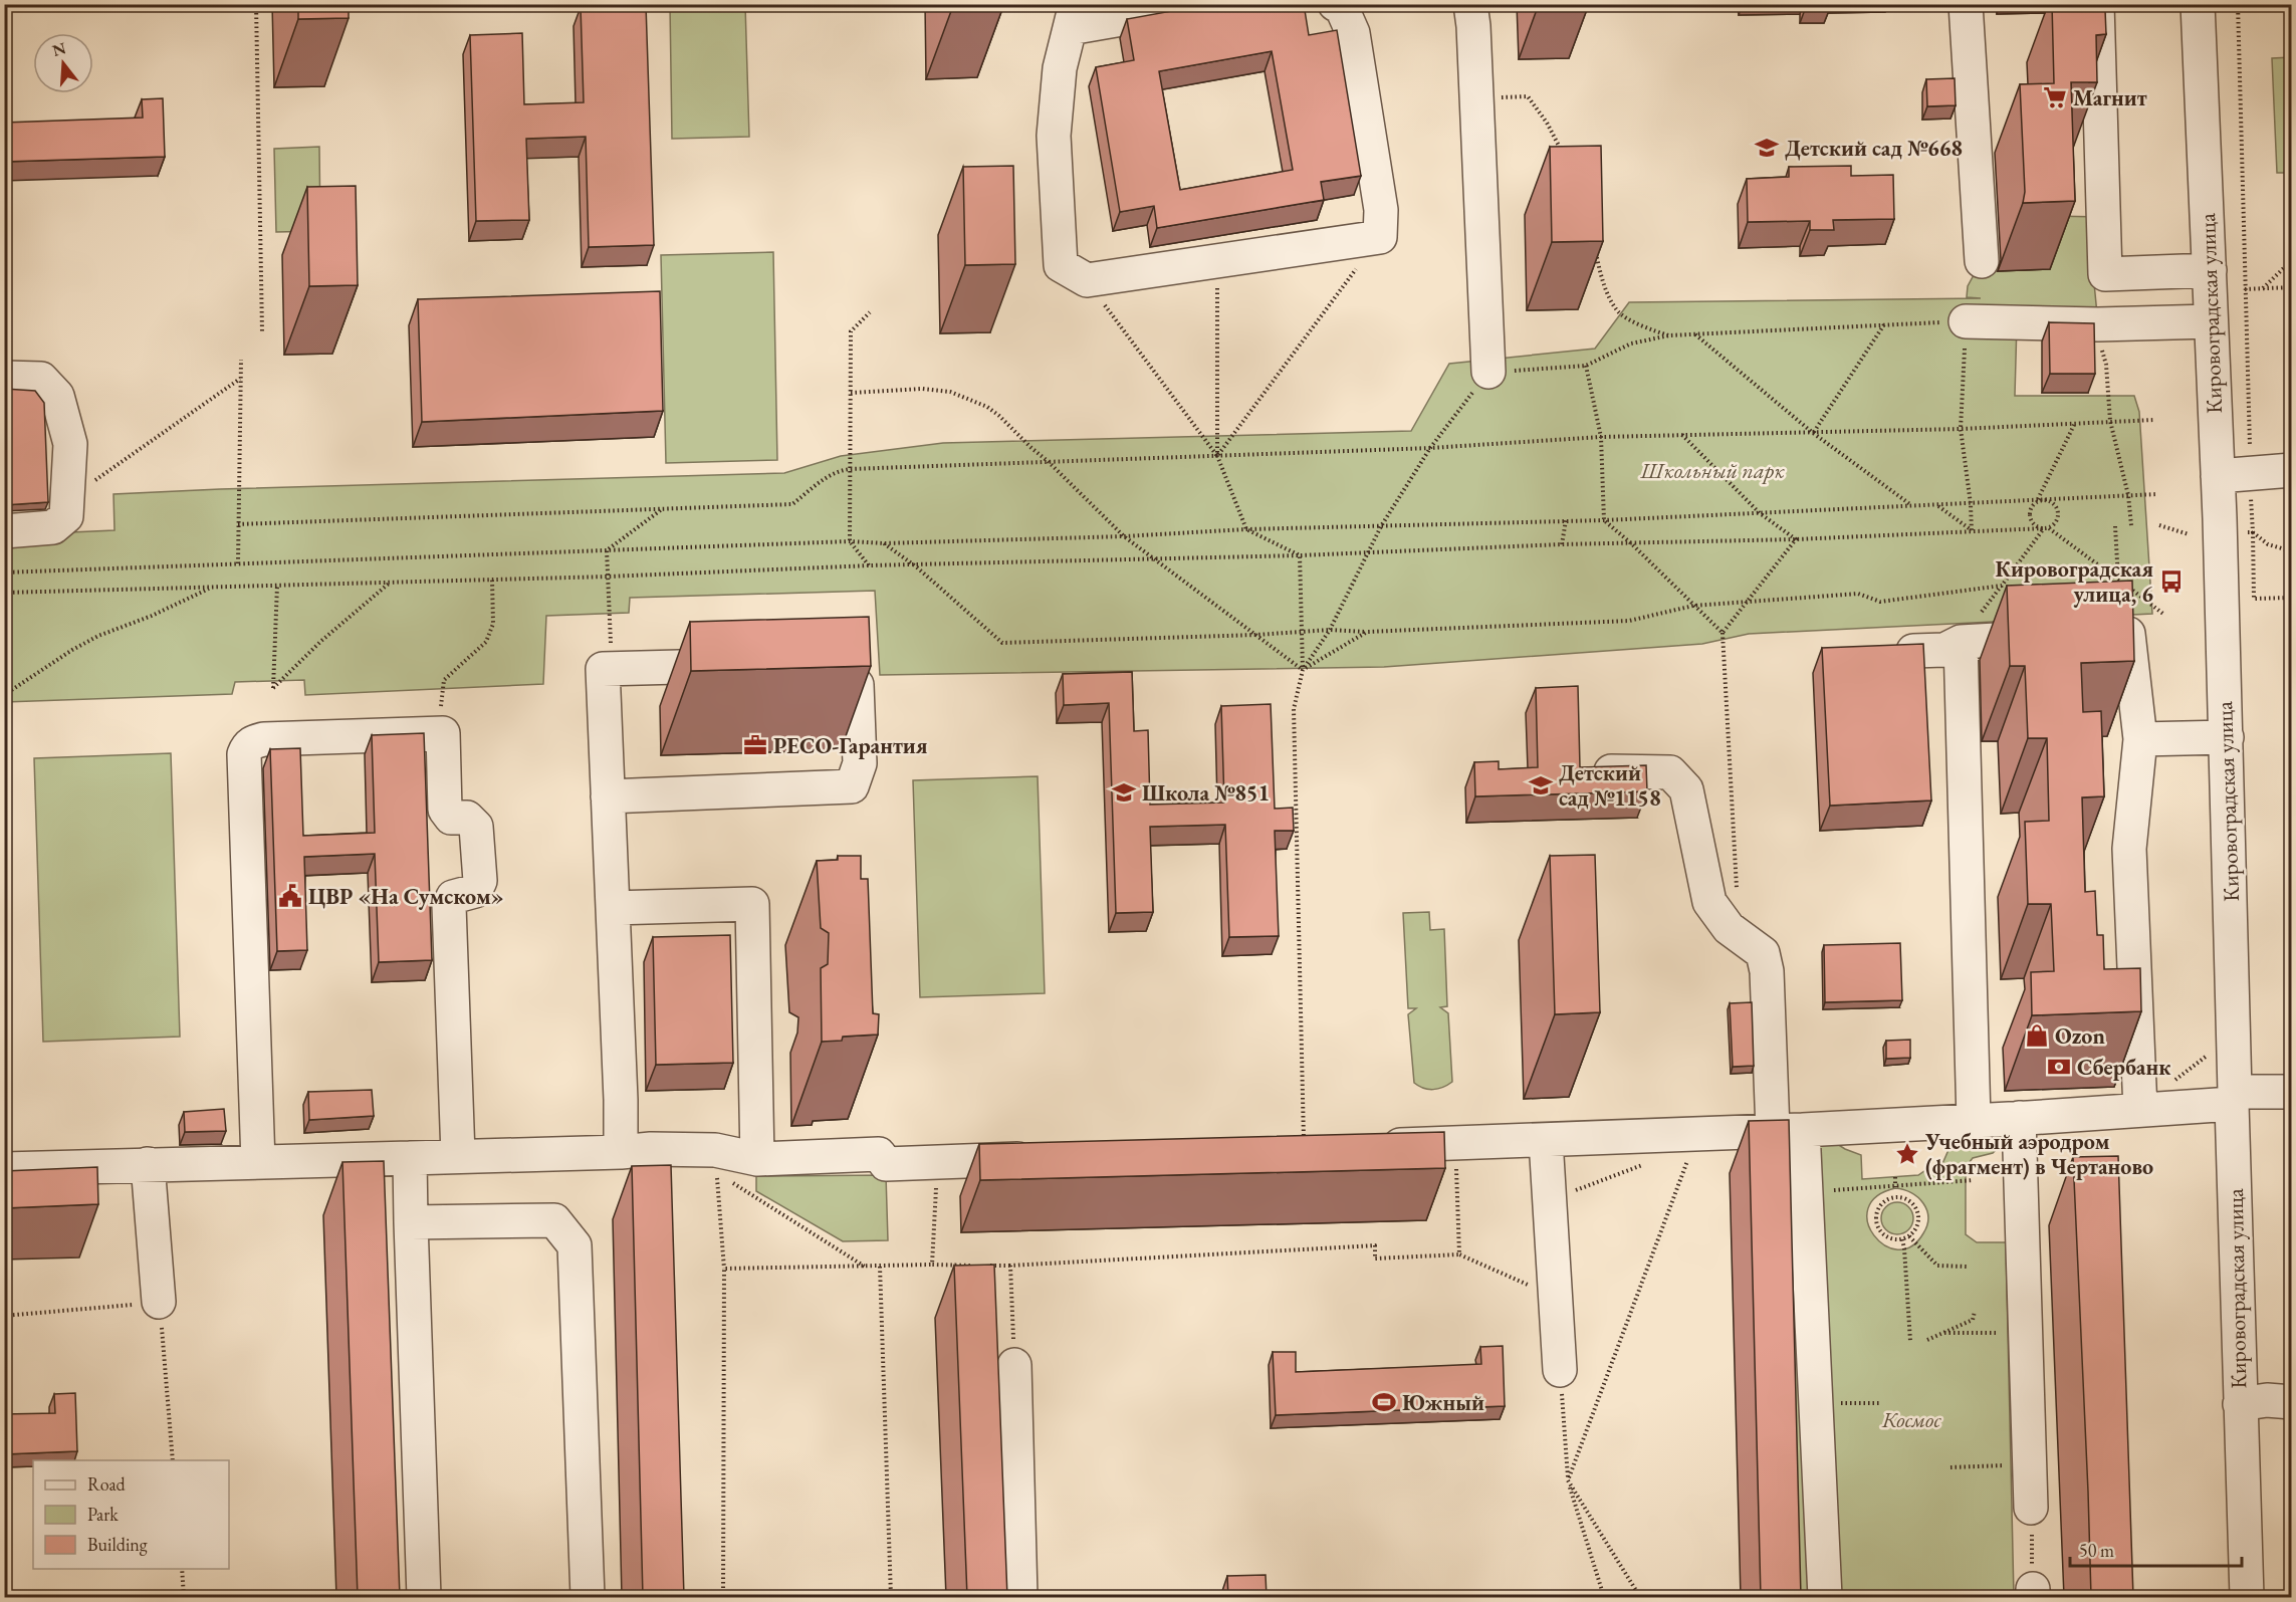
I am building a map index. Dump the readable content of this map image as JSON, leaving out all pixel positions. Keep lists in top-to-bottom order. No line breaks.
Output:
{"streets":{"street":["Кировоградская улица"]},"parks":["Школьный парк","Космос"],"places":{"supermarket":["Магнит"],"school or university":["Детский сад №668","Детский сад №1158","Школа №851"],"bus stop":["Кировоградская улица, 6"],"office":["РЕСО-Гарантия"],"public building":["ЦВР «На Сумском»"],"shop":["Ozon"],"bank":["Сбербанк"],"place":["Учебный аэродром (фрагмент) в Чертаново"],"sports":["Южный"]},"legend":["Road","Park","Building"],"scale_bar":"50 m","north":"top"}
